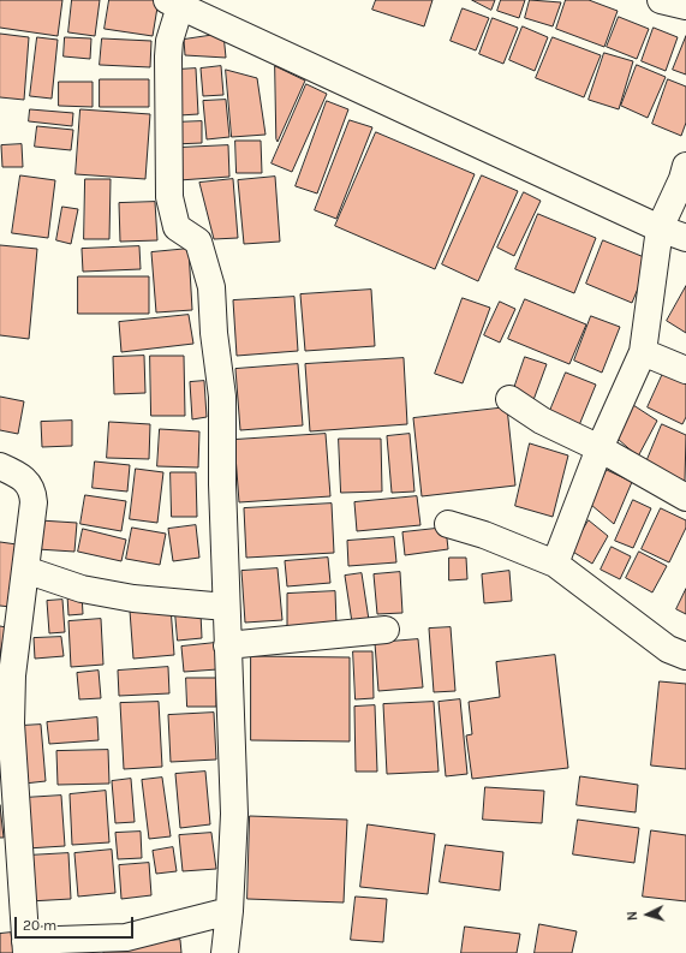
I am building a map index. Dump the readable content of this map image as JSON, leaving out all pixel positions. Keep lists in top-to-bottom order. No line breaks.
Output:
{"scale_bar":"20 m","north":"left"}
